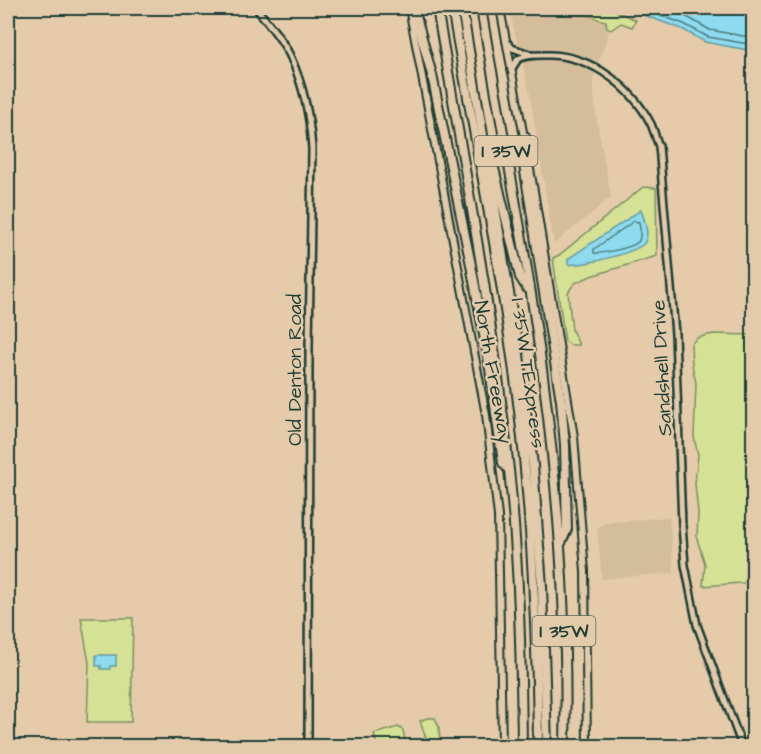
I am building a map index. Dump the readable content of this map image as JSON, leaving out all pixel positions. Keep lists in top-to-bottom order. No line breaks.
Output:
{"streets":{"highway":["I 35W","North Freeway","I 35W TEXpress"],"street":["Sandshell Drive","Old Denton Road"]}}
